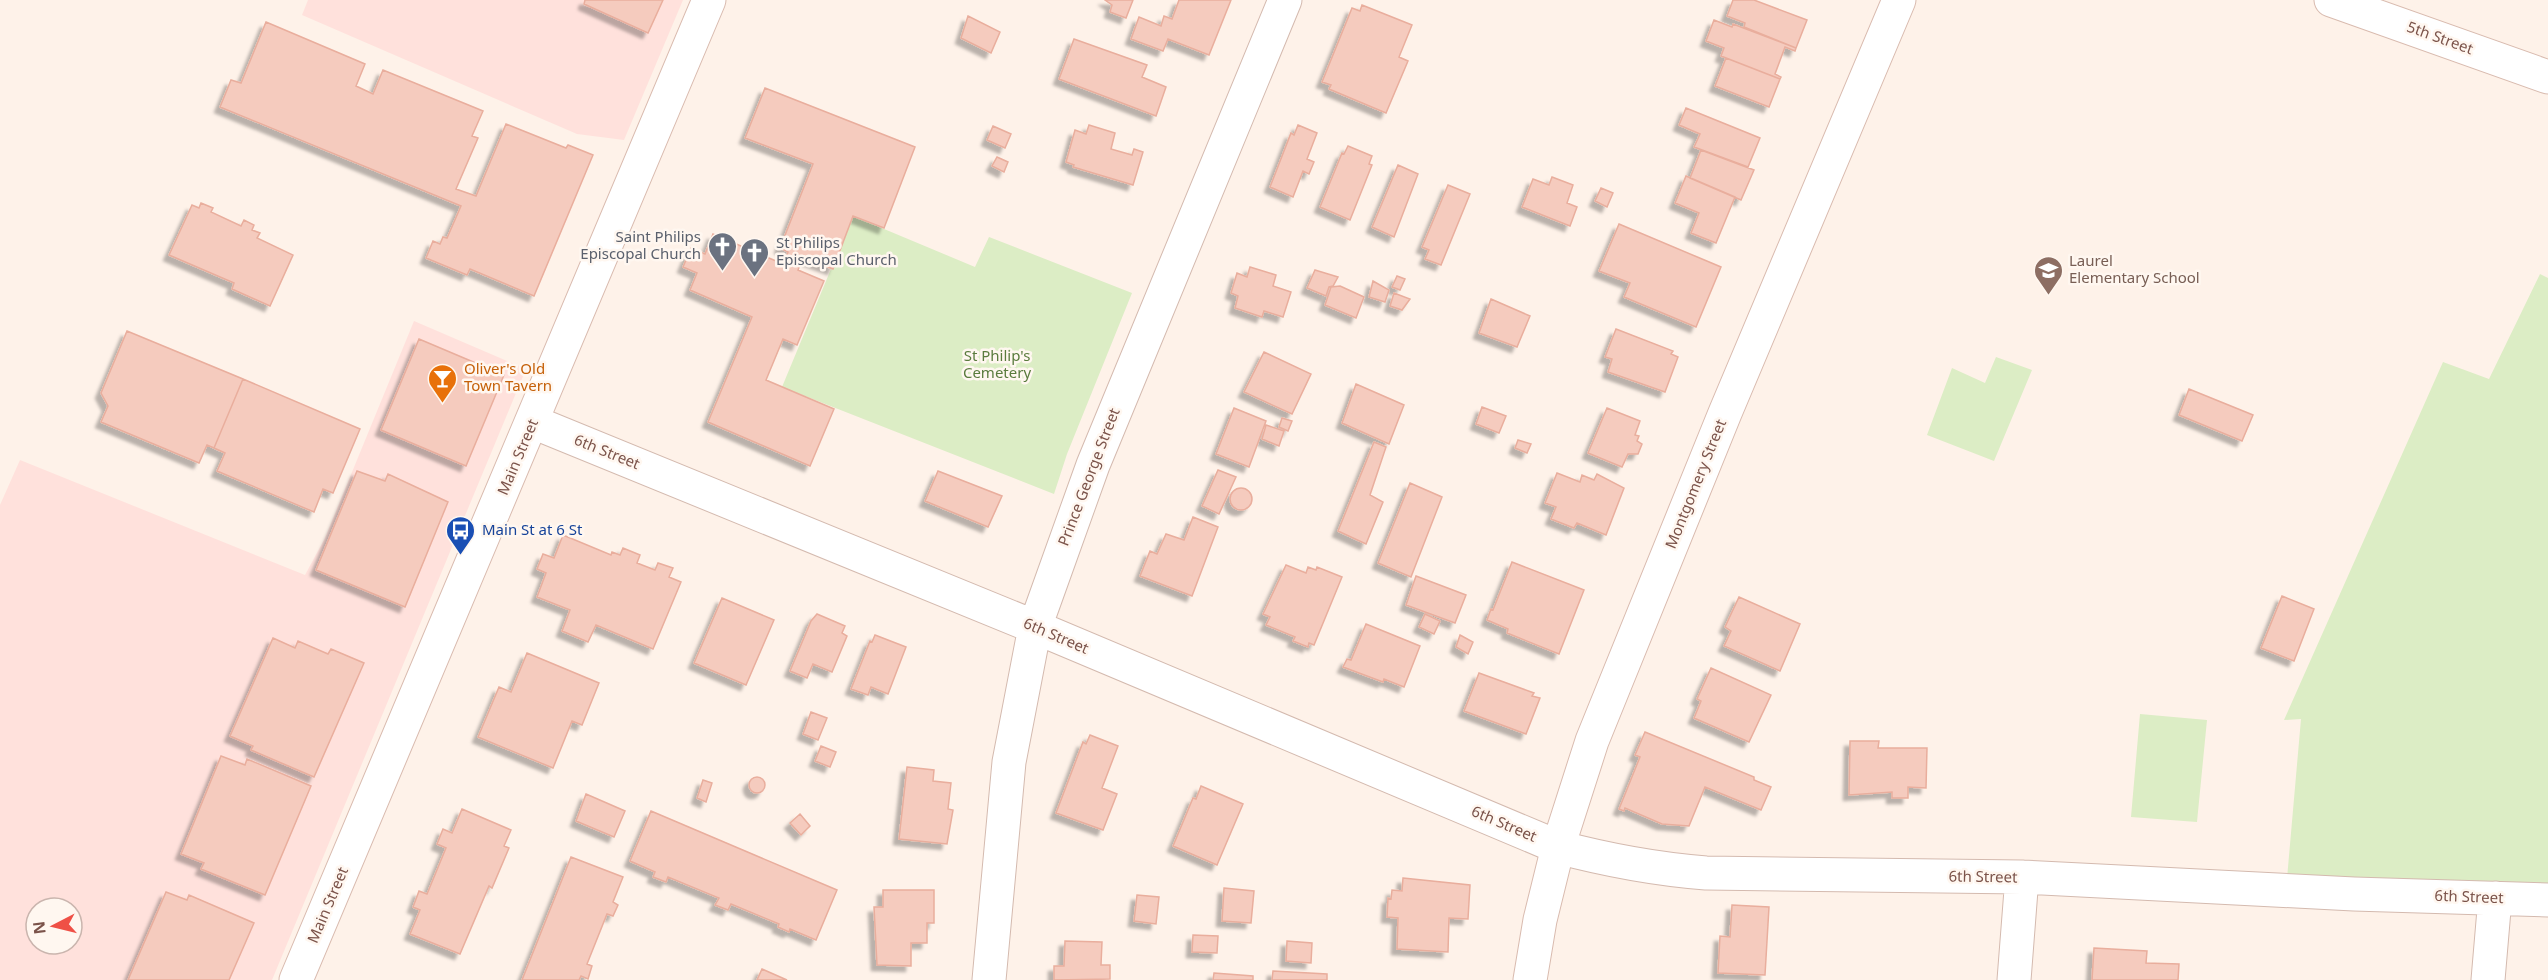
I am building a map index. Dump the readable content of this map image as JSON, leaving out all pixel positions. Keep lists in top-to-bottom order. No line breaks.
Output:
{"streets":{"street":["5th Street","6th Street","Main Street","Prince George Street","Montgomery Street"]},"crossings":[["6th Street","Main Street"],["6th Street","Prince George Street"],["6th Street","Montgomery Street"]],"parks":["St Philip's Cemetery"],"places":{"church":["Saint Philips Episcopal Church","St Philips Episcopal Church"],"school or university":["Laurel Elementary School"],"bar":["Oliver's Old Town Tavern"],"bus stop":["Main St at 6 St"]},"north":"left"}
